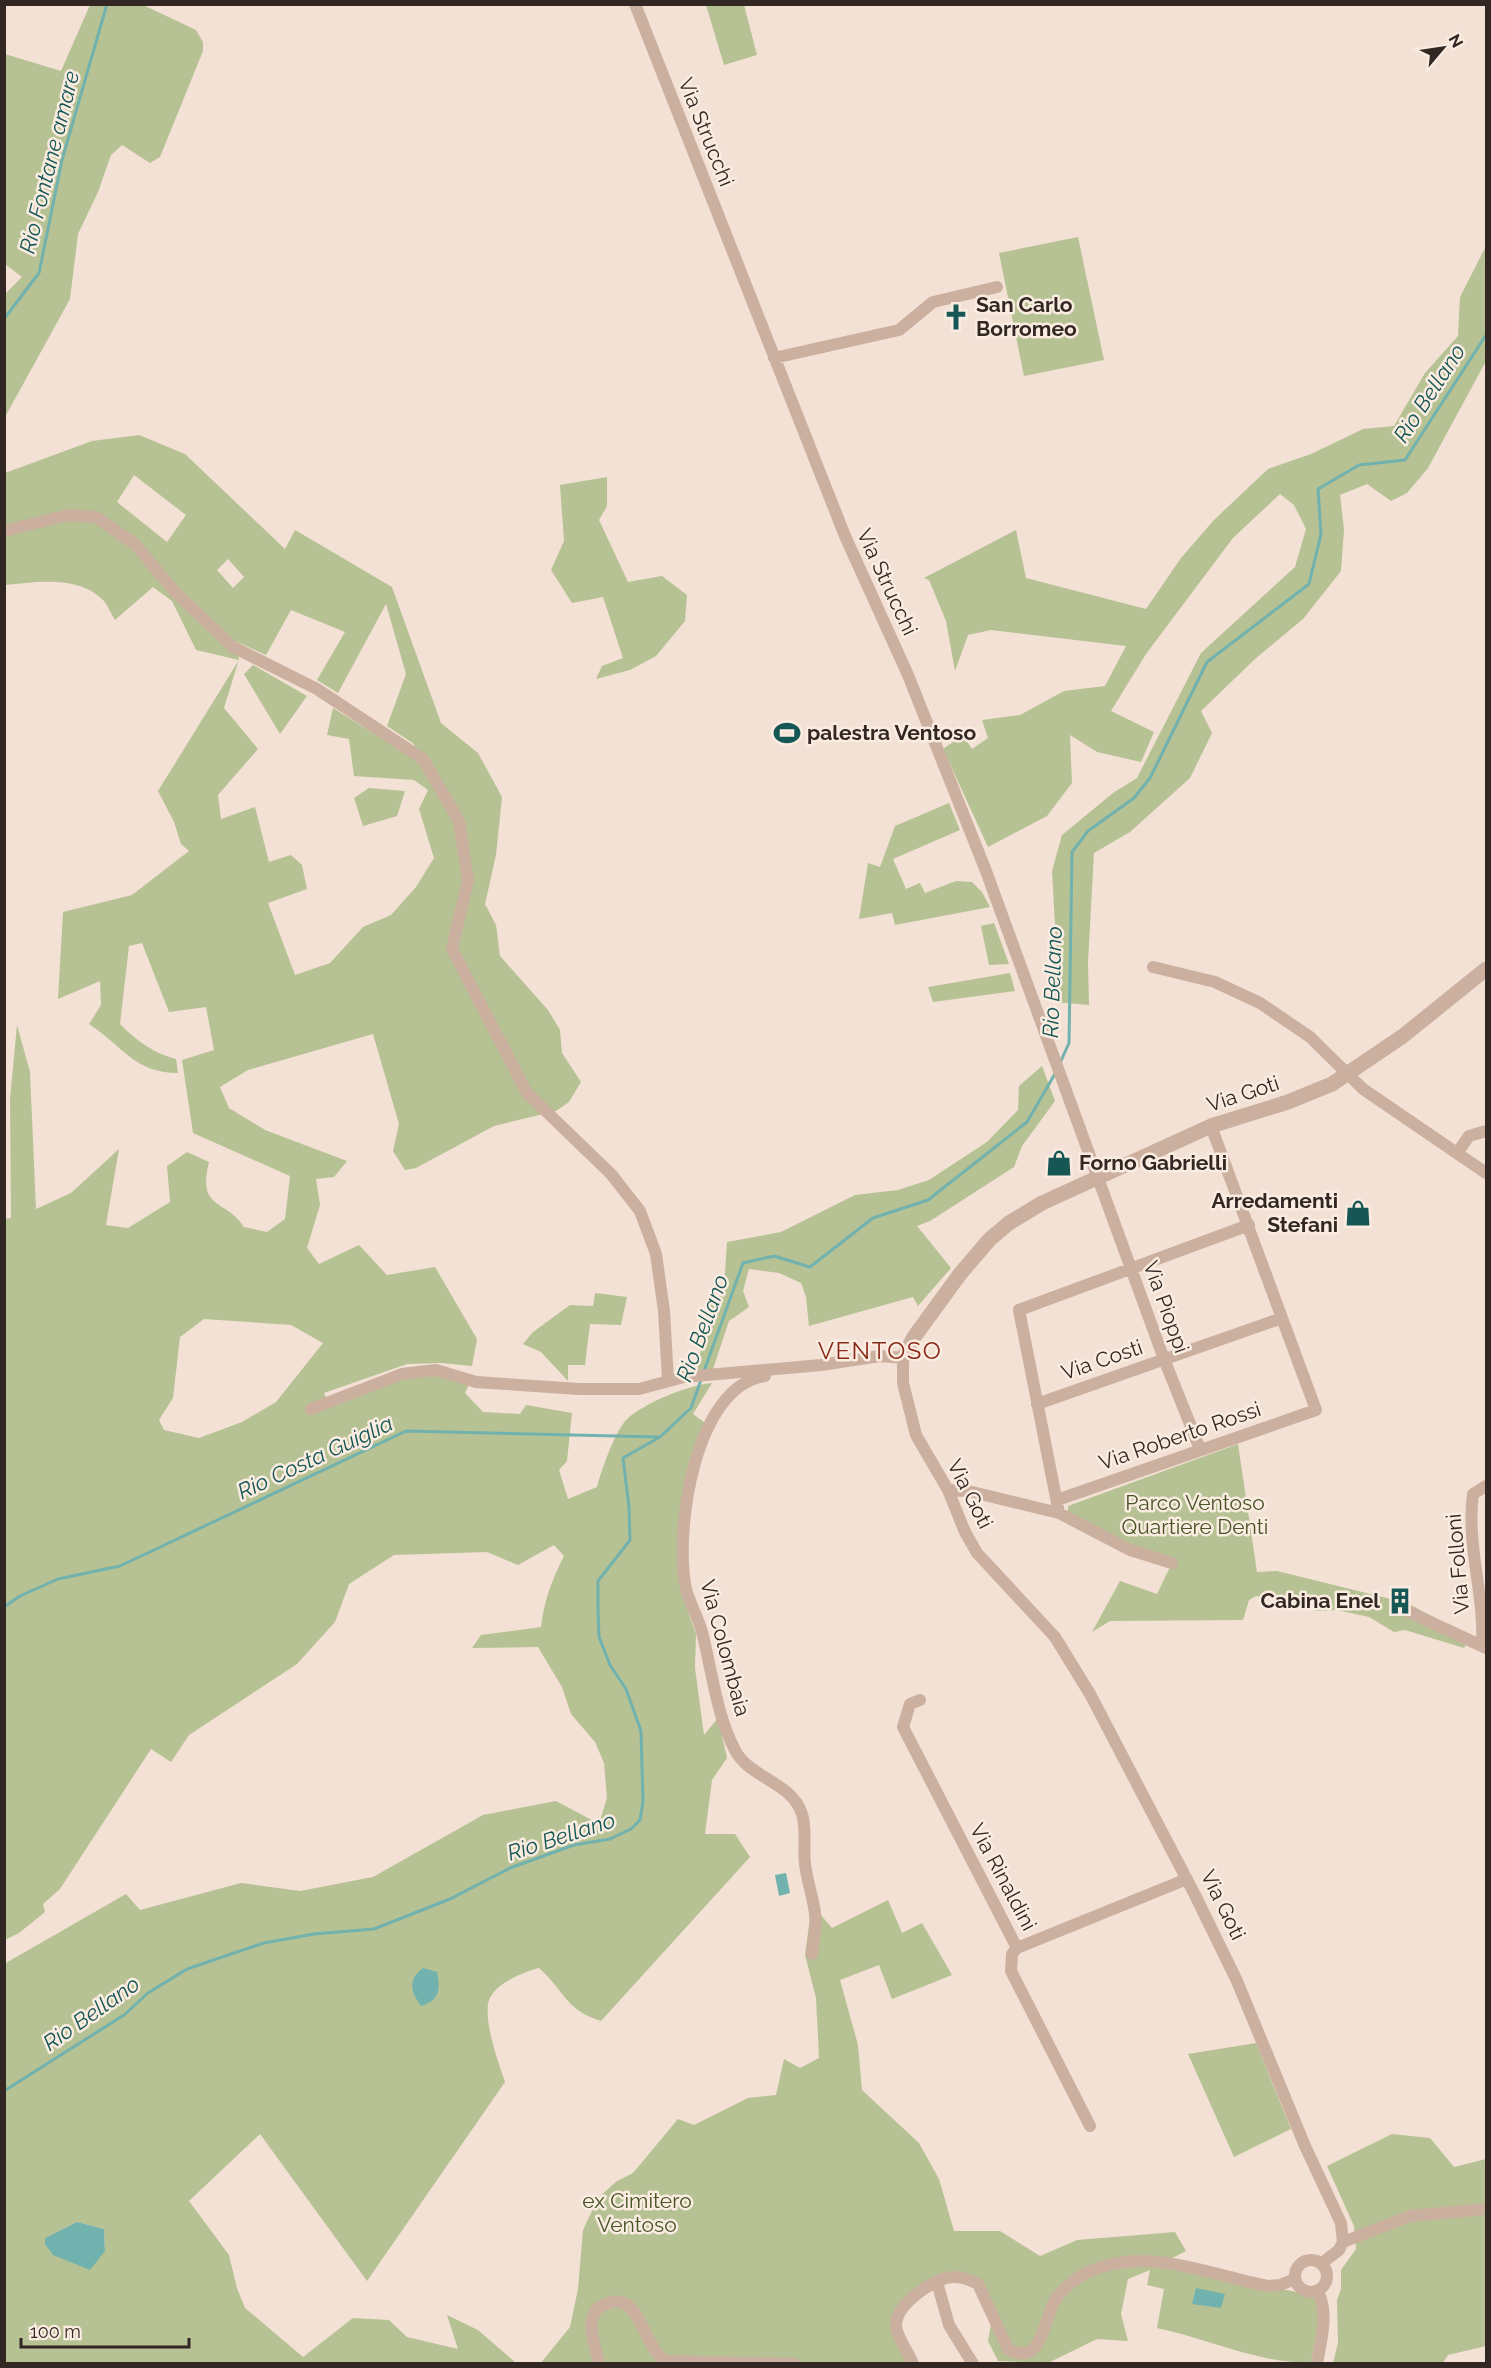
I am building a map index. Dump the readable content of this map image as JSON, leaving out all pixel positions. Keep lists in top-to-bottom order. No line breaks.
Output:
{"streets":{"street":["Via Strucchi","Via Goti","Via Pioppi","Via Costi","Via Roberto Rossi","Via Folloni","Via Colombaia","Via Rinaldini"]},"crossings":[["Via Strucchi","Via Goti"],["Via Strucchi","Via Pioppi"],["Via Goti","Via Pioppi"],["Via Goti","Via Colombaia"],["Via Goti","Via Rinaldini"],["Via Pioppi","Via Costi"],["Via Pioppi","Via Roberto Rossi"],["Via Costi","Via Roberto Rossi"]],"districts":["VENTOSO"],"water":["Rio Fontane amare","Rio Bellano","Rio Costa Guiglia"],"parks":["Parco Ventoso Quartiere Denti","ex Cimitero Ventoso"],"places":{"church":["San Carlo Borromeo"],"sports":["palestra Ventoso"],"shop":["Forno Gabrielli","Arredamenti Stefani"],"building":["Cabina Enel"]},"scale_bar":"100 m","north":"top right"}
